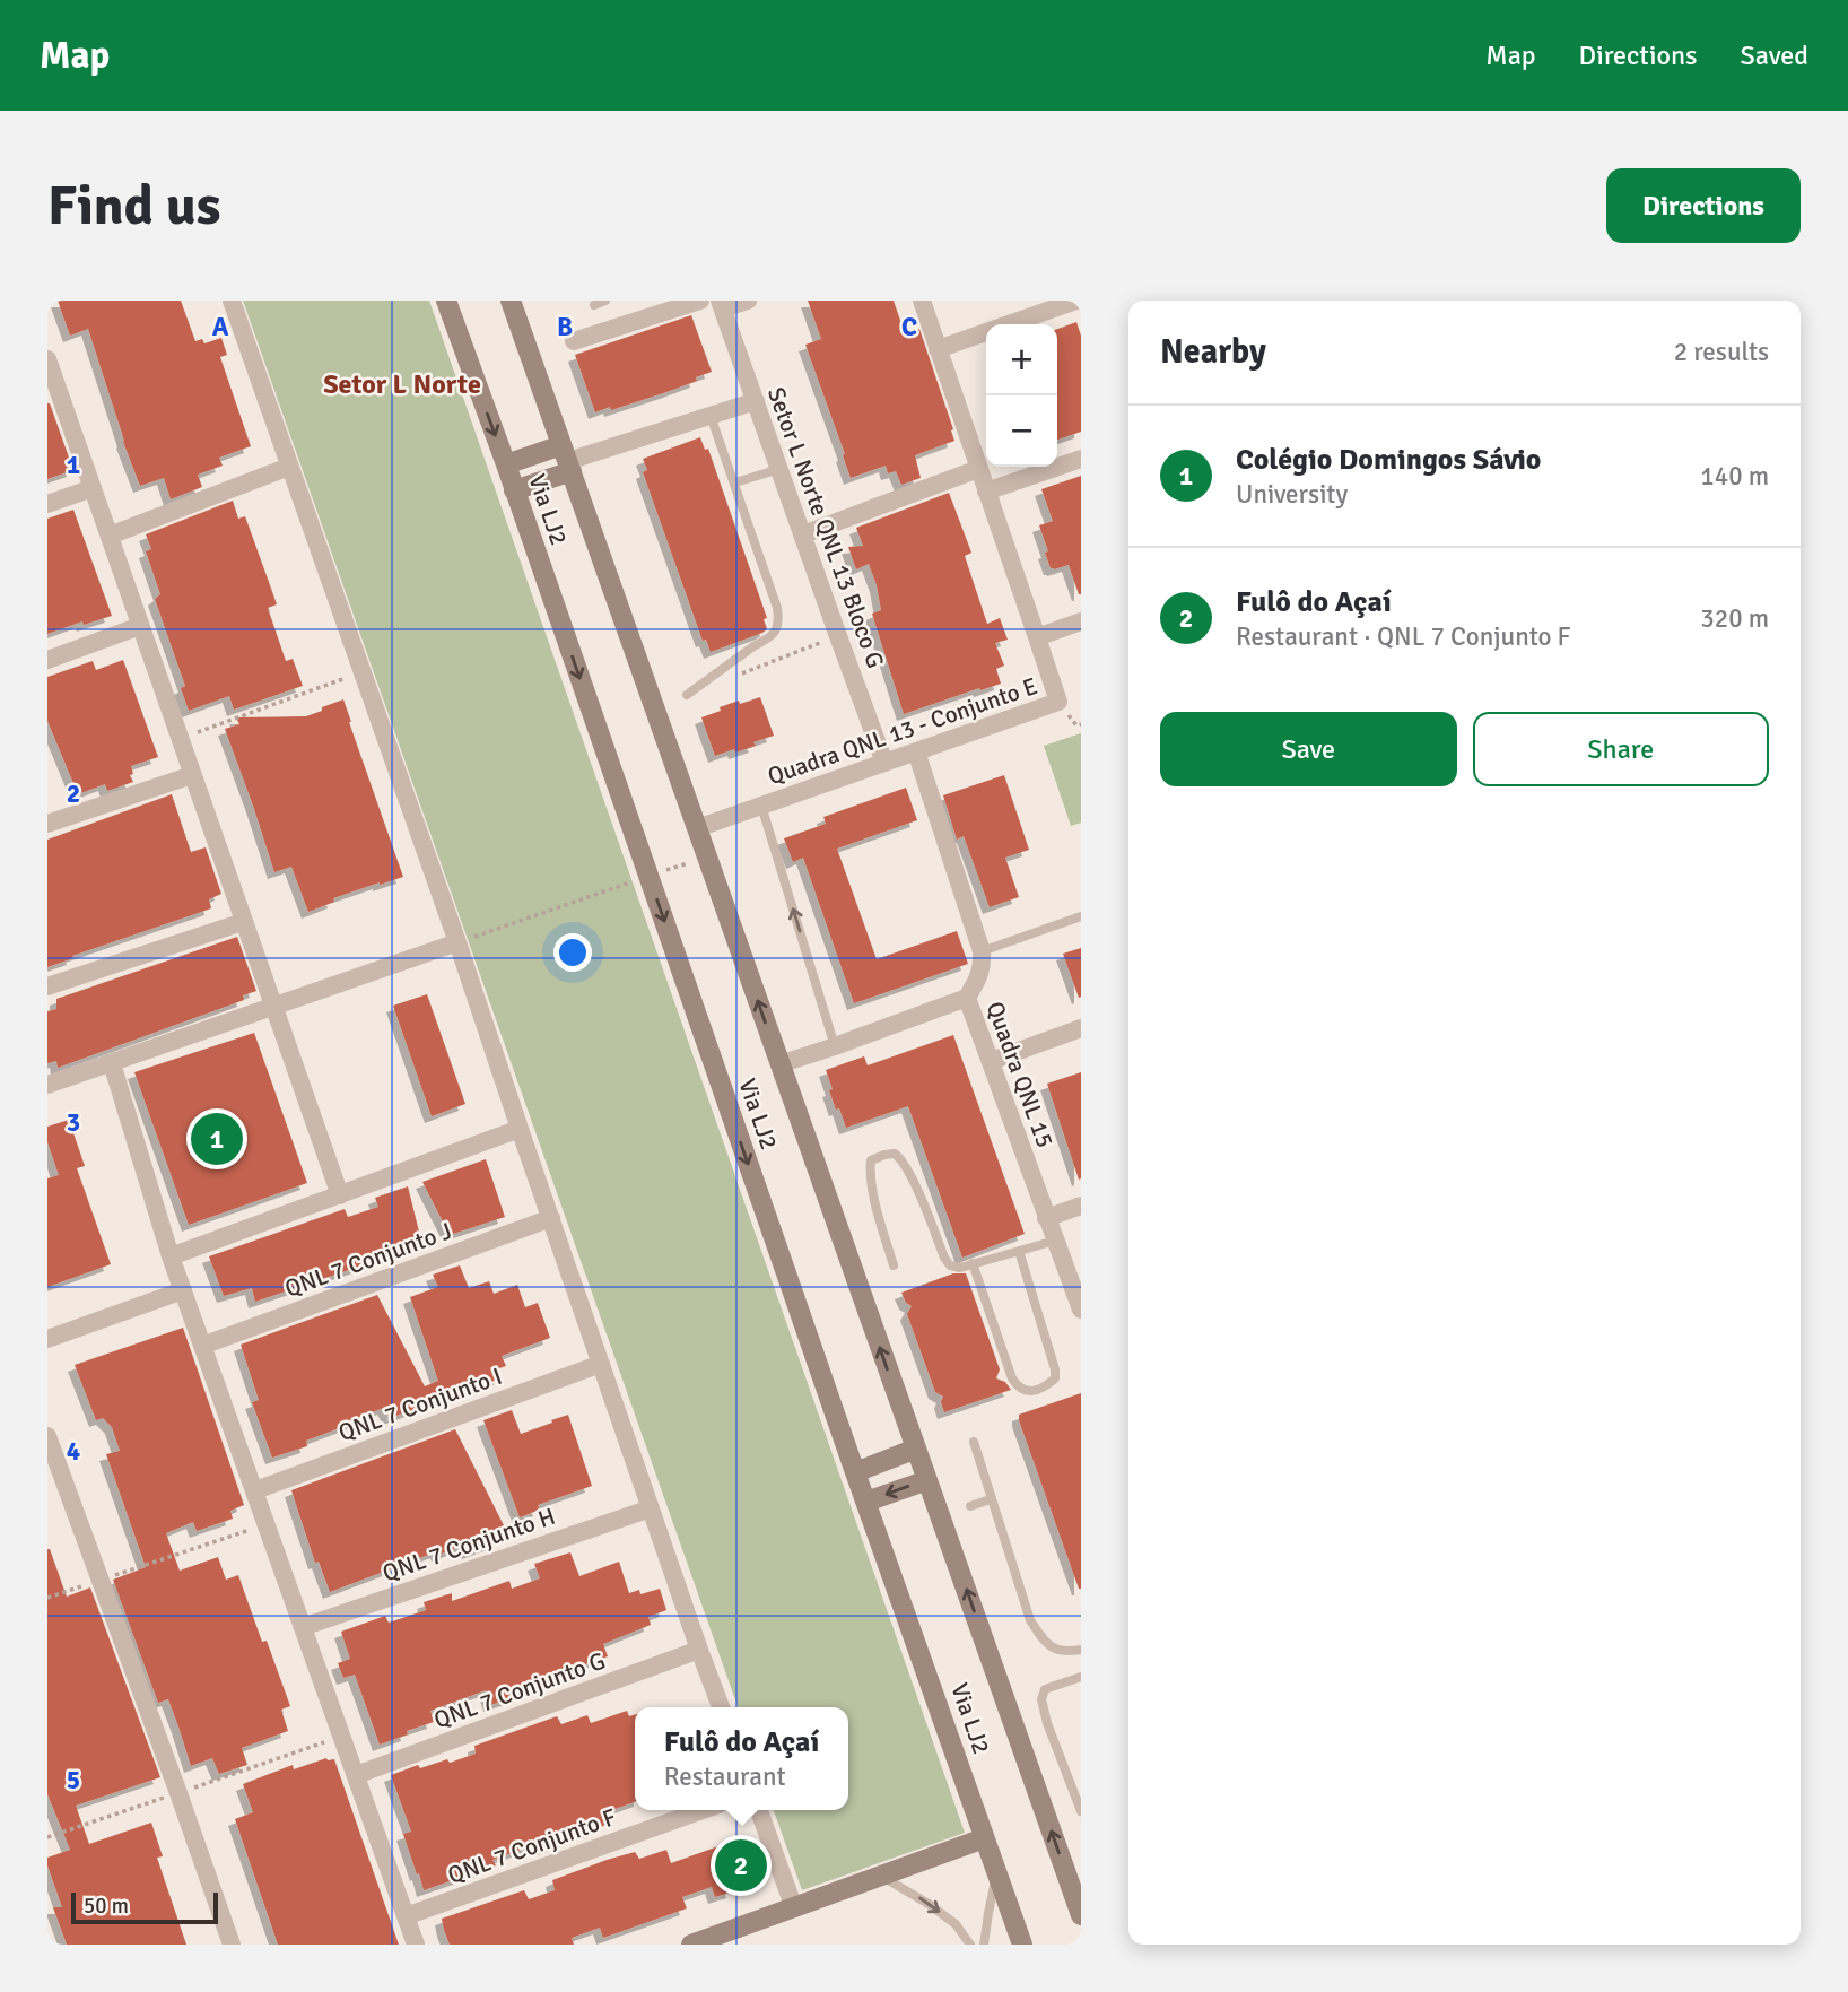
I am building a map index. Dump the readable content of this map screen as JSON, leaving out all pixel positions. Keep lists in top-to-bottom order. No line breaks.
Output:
{"streets":{"main road":["Via LJ2"],"street":["Setor L Norte QNL 13 Bloco G","Quadra QNL 13 - Conjunto E","Quadra QNL 15","QNL 7 Conjunto J","QNL 7 Conjunto I","QNL 7 Conjunto H","QNL 7 Conjunto G","QNL 7 Conjunto F"]},"crossings":[["Via LJ2","Quadra QNL 13 - Conjunto E"],["Via LJ2","Quadra QNL 15"],["Setor L Norte QNL 13 Bloco G","Quadra QNL 13 - Conjunto E"]],"districts":["Setor L Norte"],"scale_bar":"50 m","page":{"header":"Map","nav":["Map","Directions","Saved"],"buttons":["Directions",["Save","Share"]],"title":"Find us","heading":["Nearby","2 results"],"map_buttons":["+","−"],"list":[{"mark":"1","name":"Colégio Domingos Sávio","note":"University","value":"140 m"},{"mark":"2","name":"Fulô do Açaí","note":"Restaurant · QNL 7 Conjunto F","value":"320 m"}],"pins":["1","2"],"popup":["Fulô do Açaí","Restaurant"],"scale":"50 m"},"grid":{"columns":["A","B","C"],"rows":["1","2","3","4","5"]}}
